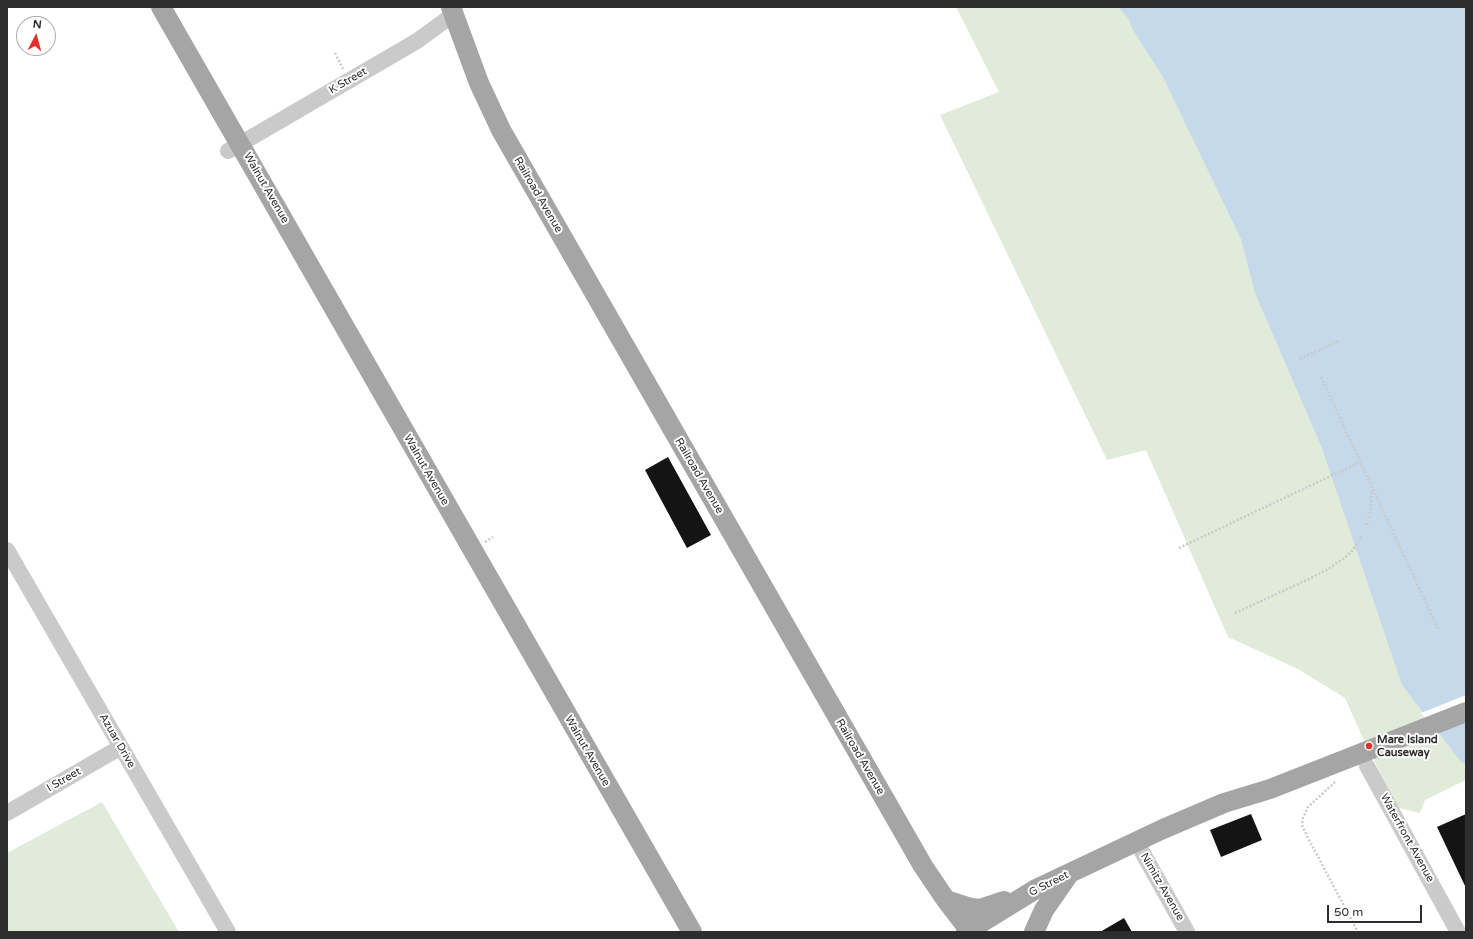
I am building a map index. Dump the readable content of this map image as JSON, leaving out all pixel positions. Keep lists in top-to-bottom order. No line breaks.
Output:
{"streets":{"main road":["Walnut Avenue","Railroad Avenue","G Street"],"street":["K Street","Azuar Drive","I Street","Waterfront Avenue","Nimitz Avenue"]},"crossings":[["K Street","Walnut Avenue"],["K Street","Railroad Avenue"],["Railroad Avenue","G Street"],["Azuar Drive","I Street"],["G Street","Nimitz Avenue"]],"places":["Mare Island Causeway"],"scale_bar":"50 m","north":"top"}
